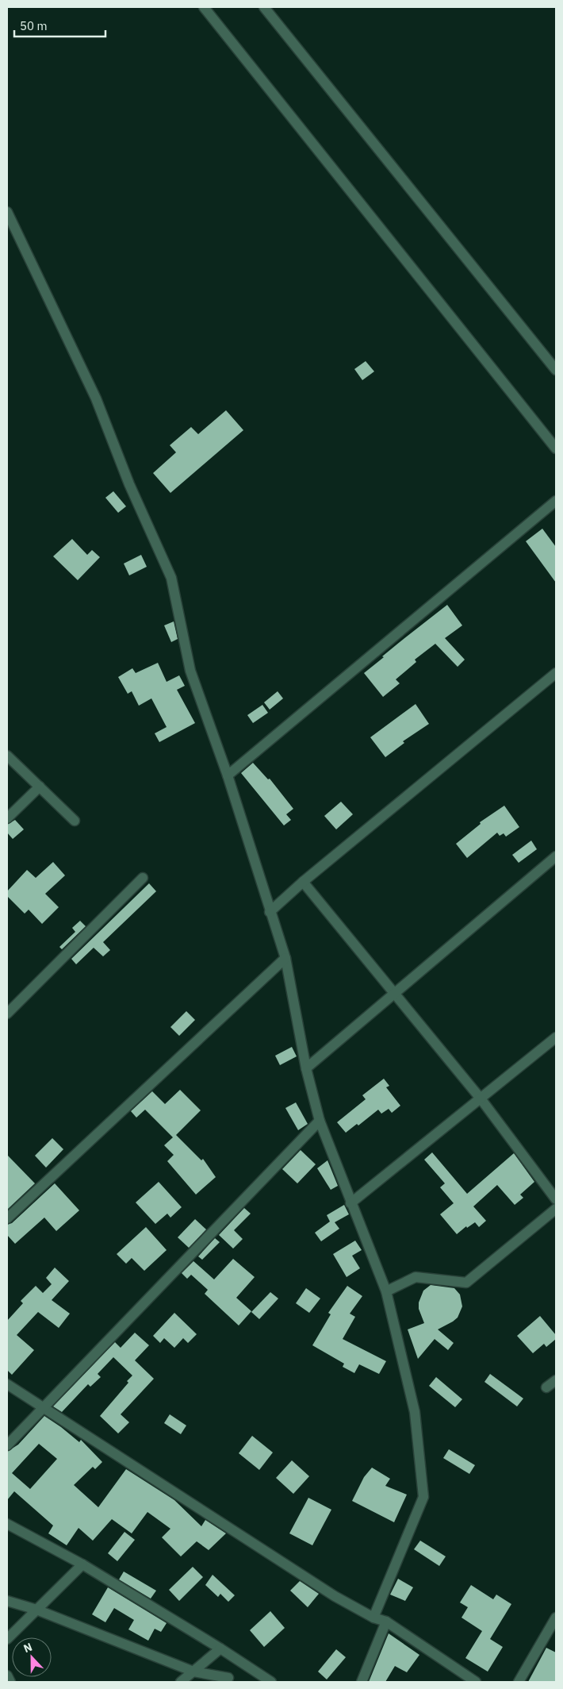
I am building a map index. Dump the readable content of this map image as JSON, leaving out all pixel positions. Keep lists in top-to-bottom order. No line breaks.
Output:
{"scale_bar":"50 m","north":"top"}
